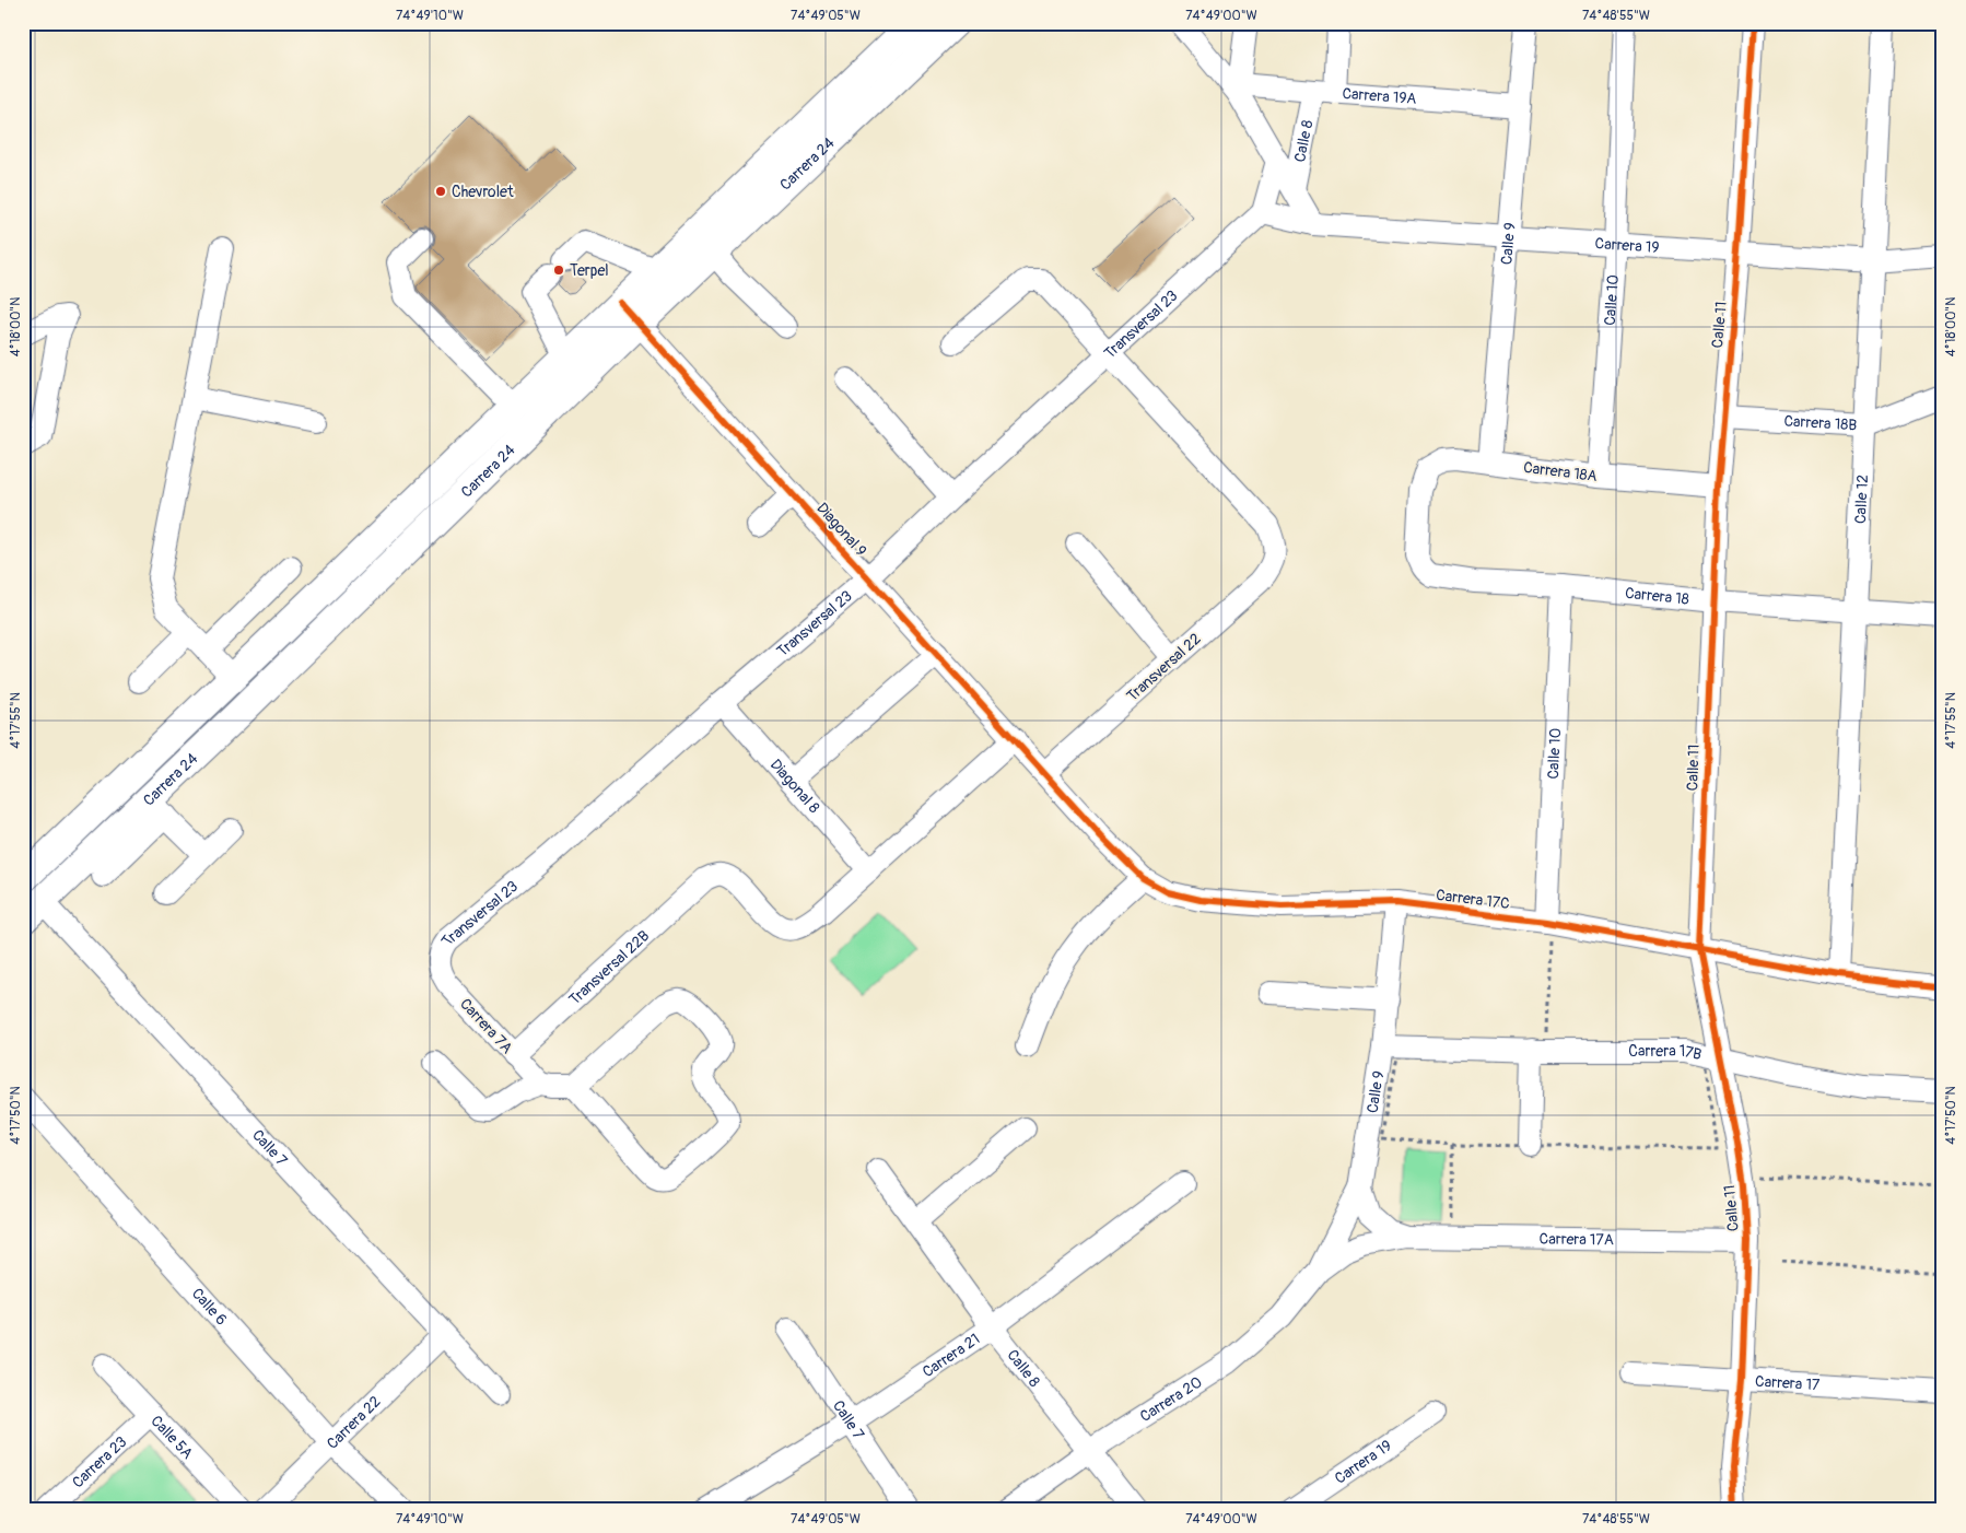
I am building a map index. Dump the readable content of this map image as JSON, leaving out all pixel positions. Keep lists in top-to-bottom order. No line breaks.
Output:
{"streets":{"main road":["Carrera 24"],"street":["Carrera 19A","Calle 8","Calle 9","Carrera 19","Calle 10","Transversal 23","Calle 11","Carrera 18B","Carrera 18A","Calle 12","Diagonal 9","Carrera 18","Transversal 22","Diagonal 8","Carrera 17C","Transversal 22B","Carrera 7A","Carrera 17B","Calle 7","Carrera 17A","Calle 6","Carrera 21","Carrera 17","Carrera 20","Carrera 22","Calle 5A","Carrera 23"]},"crossings":[["Carrera 19A","Calle 8"],["Carrera 19A","Calle 9"],["Calle 8","Carrera 21"],["Calle 8","Carrera 20"],["Carrera 24","Diagonal 9"],["Carrera 24","Calle 7"],["Calle 9","Carrera 19"],["Calle 9","Carrera 18A"],["Calle 9","Carrera 17C"],["Calle 9","Carrera 17B"],["Calle 9","Carrera 17A"],["Calle 9","Carrera 20"],["Carrera 19","Calle 10"],["Carrera 19","Calle 11"],["Carrera 19","Calle 12"],["Calle 10","Carrera 18A"],["Calle 10","Carrera 18"],["Calle 10","Carrera 17C"],["Transversal 23","Diagonal 9"],["Transversal 23","Transversal 22"],["Transversal 23","Diagonal 8"],["Transversal 23","Carrera 7A"],["Calle 11","Carrera 18B"],["Calle 11","Carrera 18A"],["Calle 11","Carrera 18"],["Calle 11","Carrera 17C"],["Calle 11","Carrera 17B"],["Calle 11","Carrera 17A"],["Calle 11","Carrera 17"],["Carrera 18B","Calle 12"],["Carrera 18A","Carrera 18"],["Calle 12","Carrera 18"],["Calle 12","Carrera 17C"],["Diagonal 9","Transversal 22"],["Diagonal 9","Carrera 17C"],["Transversal 22","Carrera 17C"],["Diagonal 8","Transversal 22B"],["Transversal 22B","Carrera 7A"],["Calle 7","Carrera 21"],["Calle 7","Carrera 22"],["Carrera 17A","Carrera 20"],["Calle 6","Carrera 22"],["Calle 5A","Carrera 23"]],"places":["Chevrolet","Terpel"],"coordinates":["74°49'10\"W","74°49'05\"W","74°49'00\"W","74°48'55\"W","4°18'00\"N","4°17'55\"N","4°17'50\"N"]}
